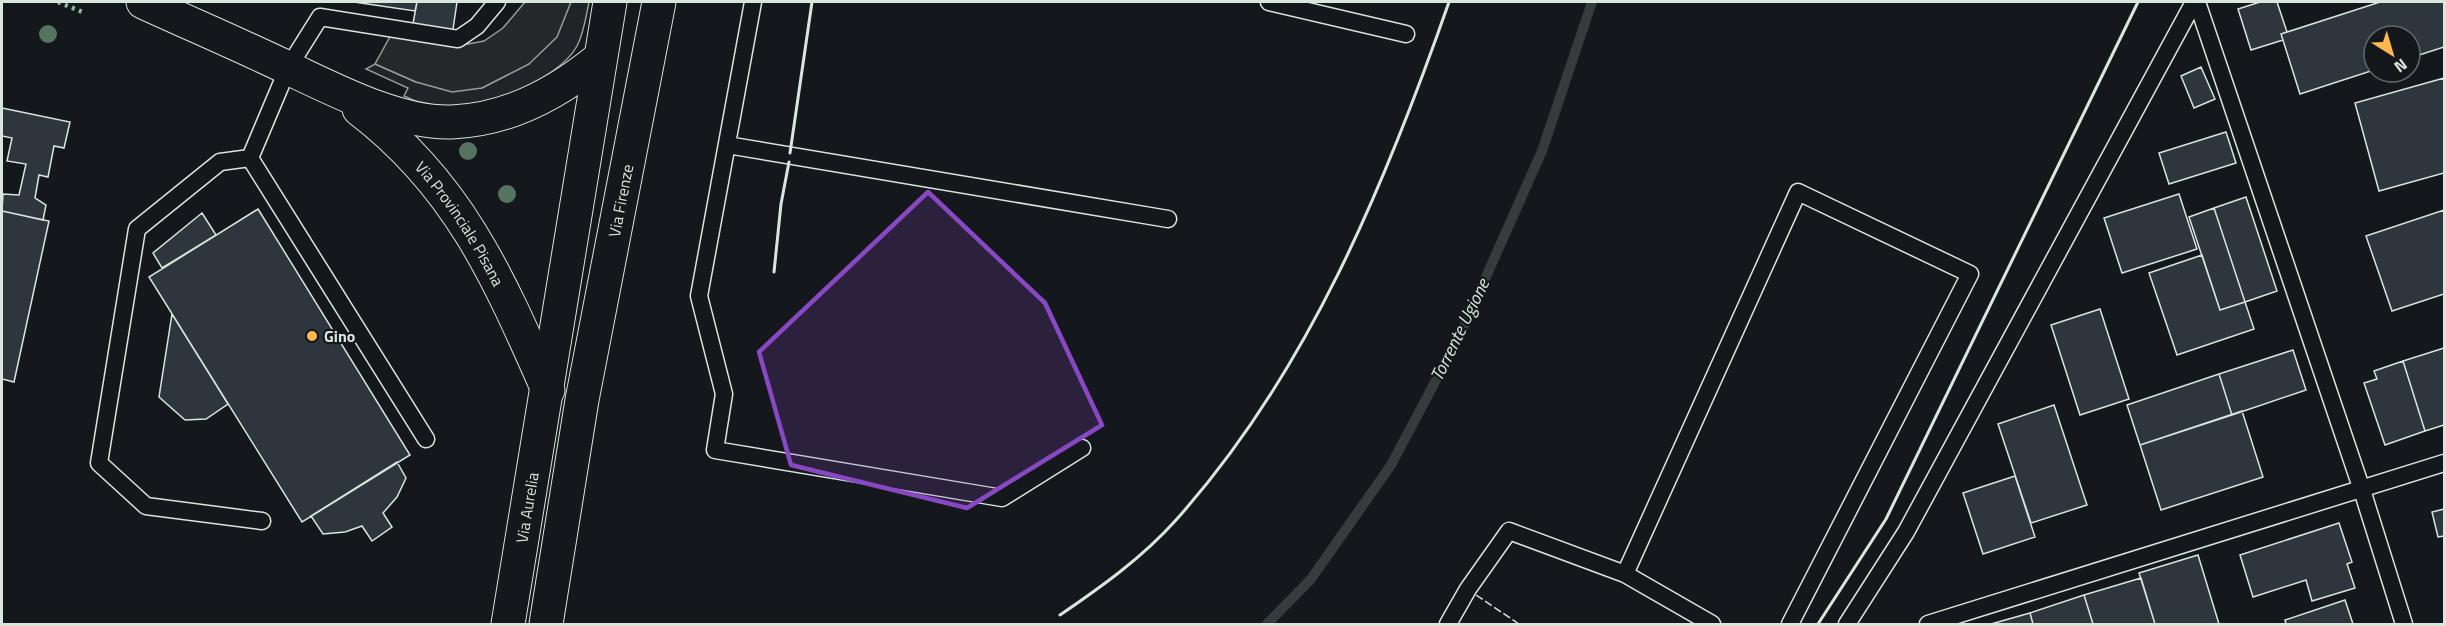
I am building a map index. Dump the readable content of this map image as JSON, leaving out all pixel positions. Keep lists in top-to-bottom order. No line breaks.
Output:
{"streets":{"main road":["Via Firenze","Via Provinciale Pisana","Via Aurelia"]},"crossings":[["Via Provinciale Pisana","Via Aurelia"]],"water":["Torrente Ugione"],"places":["Gino"],"north":"bottom right"}
